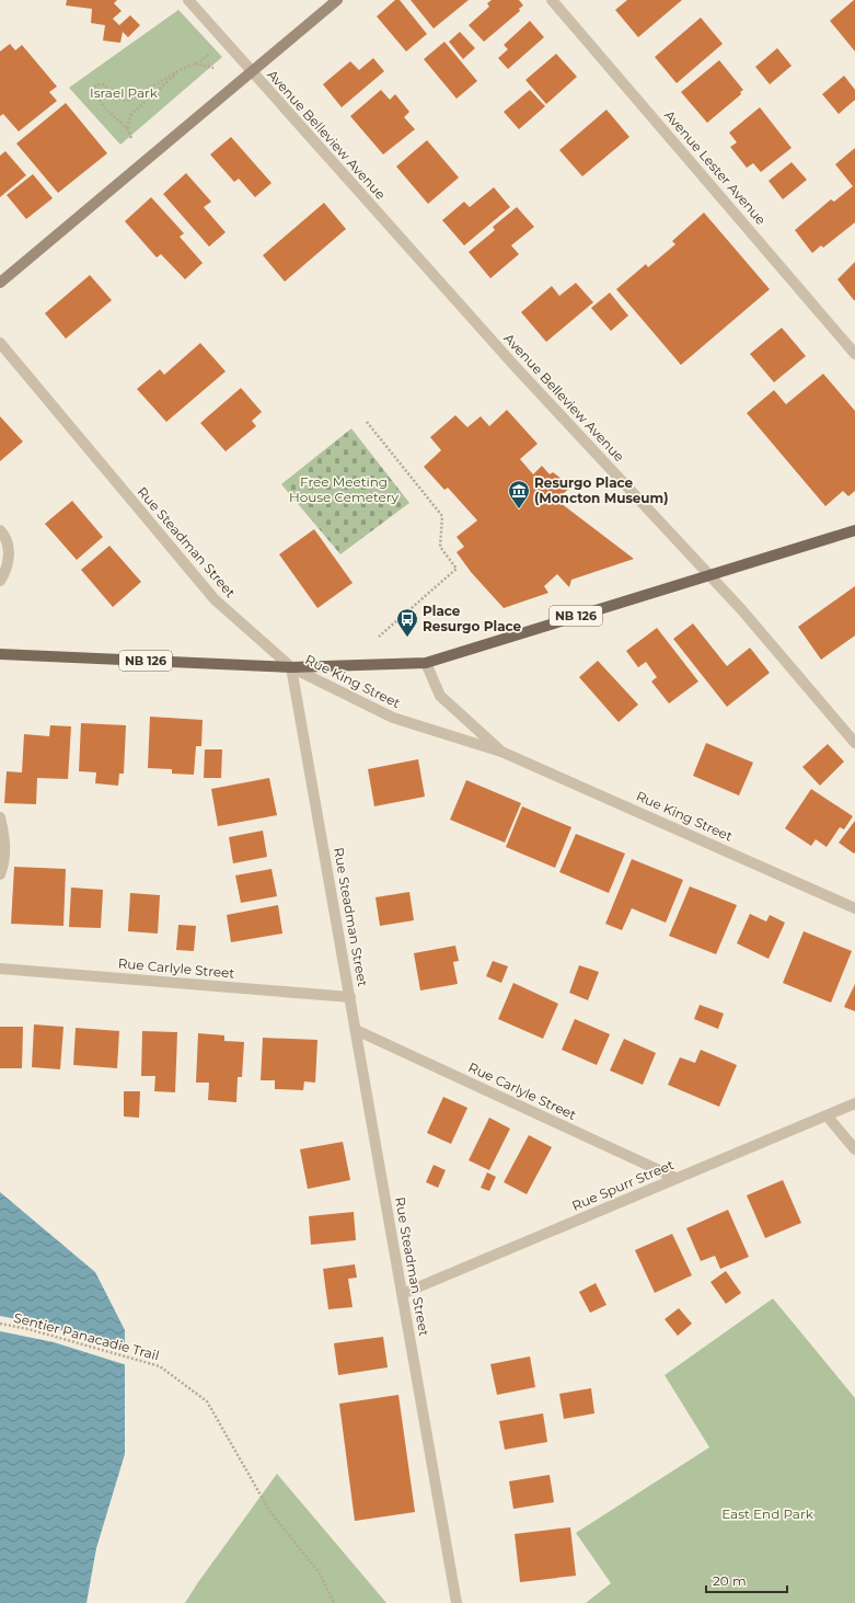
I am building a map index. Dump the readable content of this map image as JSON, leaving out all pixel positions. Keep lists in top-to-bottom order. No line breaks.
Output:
{"streets":{"main road":["NB 126"],"street":["Avenue Belleview Avenue","Avenue Lester Avenue","Rue Steadman Street","Rue King Street","Rue Carlyle Street","Rue Spurr Street"],"path":["Sentier Panacadie Trail"]},"crossings":[["Avenue Belleview Avenue","NB 126"],["Rue Steadman Street","NB 126"],["Rue Steadman Street","Rue King Street"],["Rue Steadman Street","Rue Carlyle Street"],["Rue Steadman Street","Rue Spurr Street"],["NB 126","Rue King Street"],["Rue Carlyle Street","Rue Spurr Street"]],"parks":["Israel Park","Free Meeting House Cemetery","East End Park"],"places":{"museum":["Resurgo Place (Moncton Museum)"],"bus stop":["Place Resurgo Place"]},"scale_bar":"20 m"}
